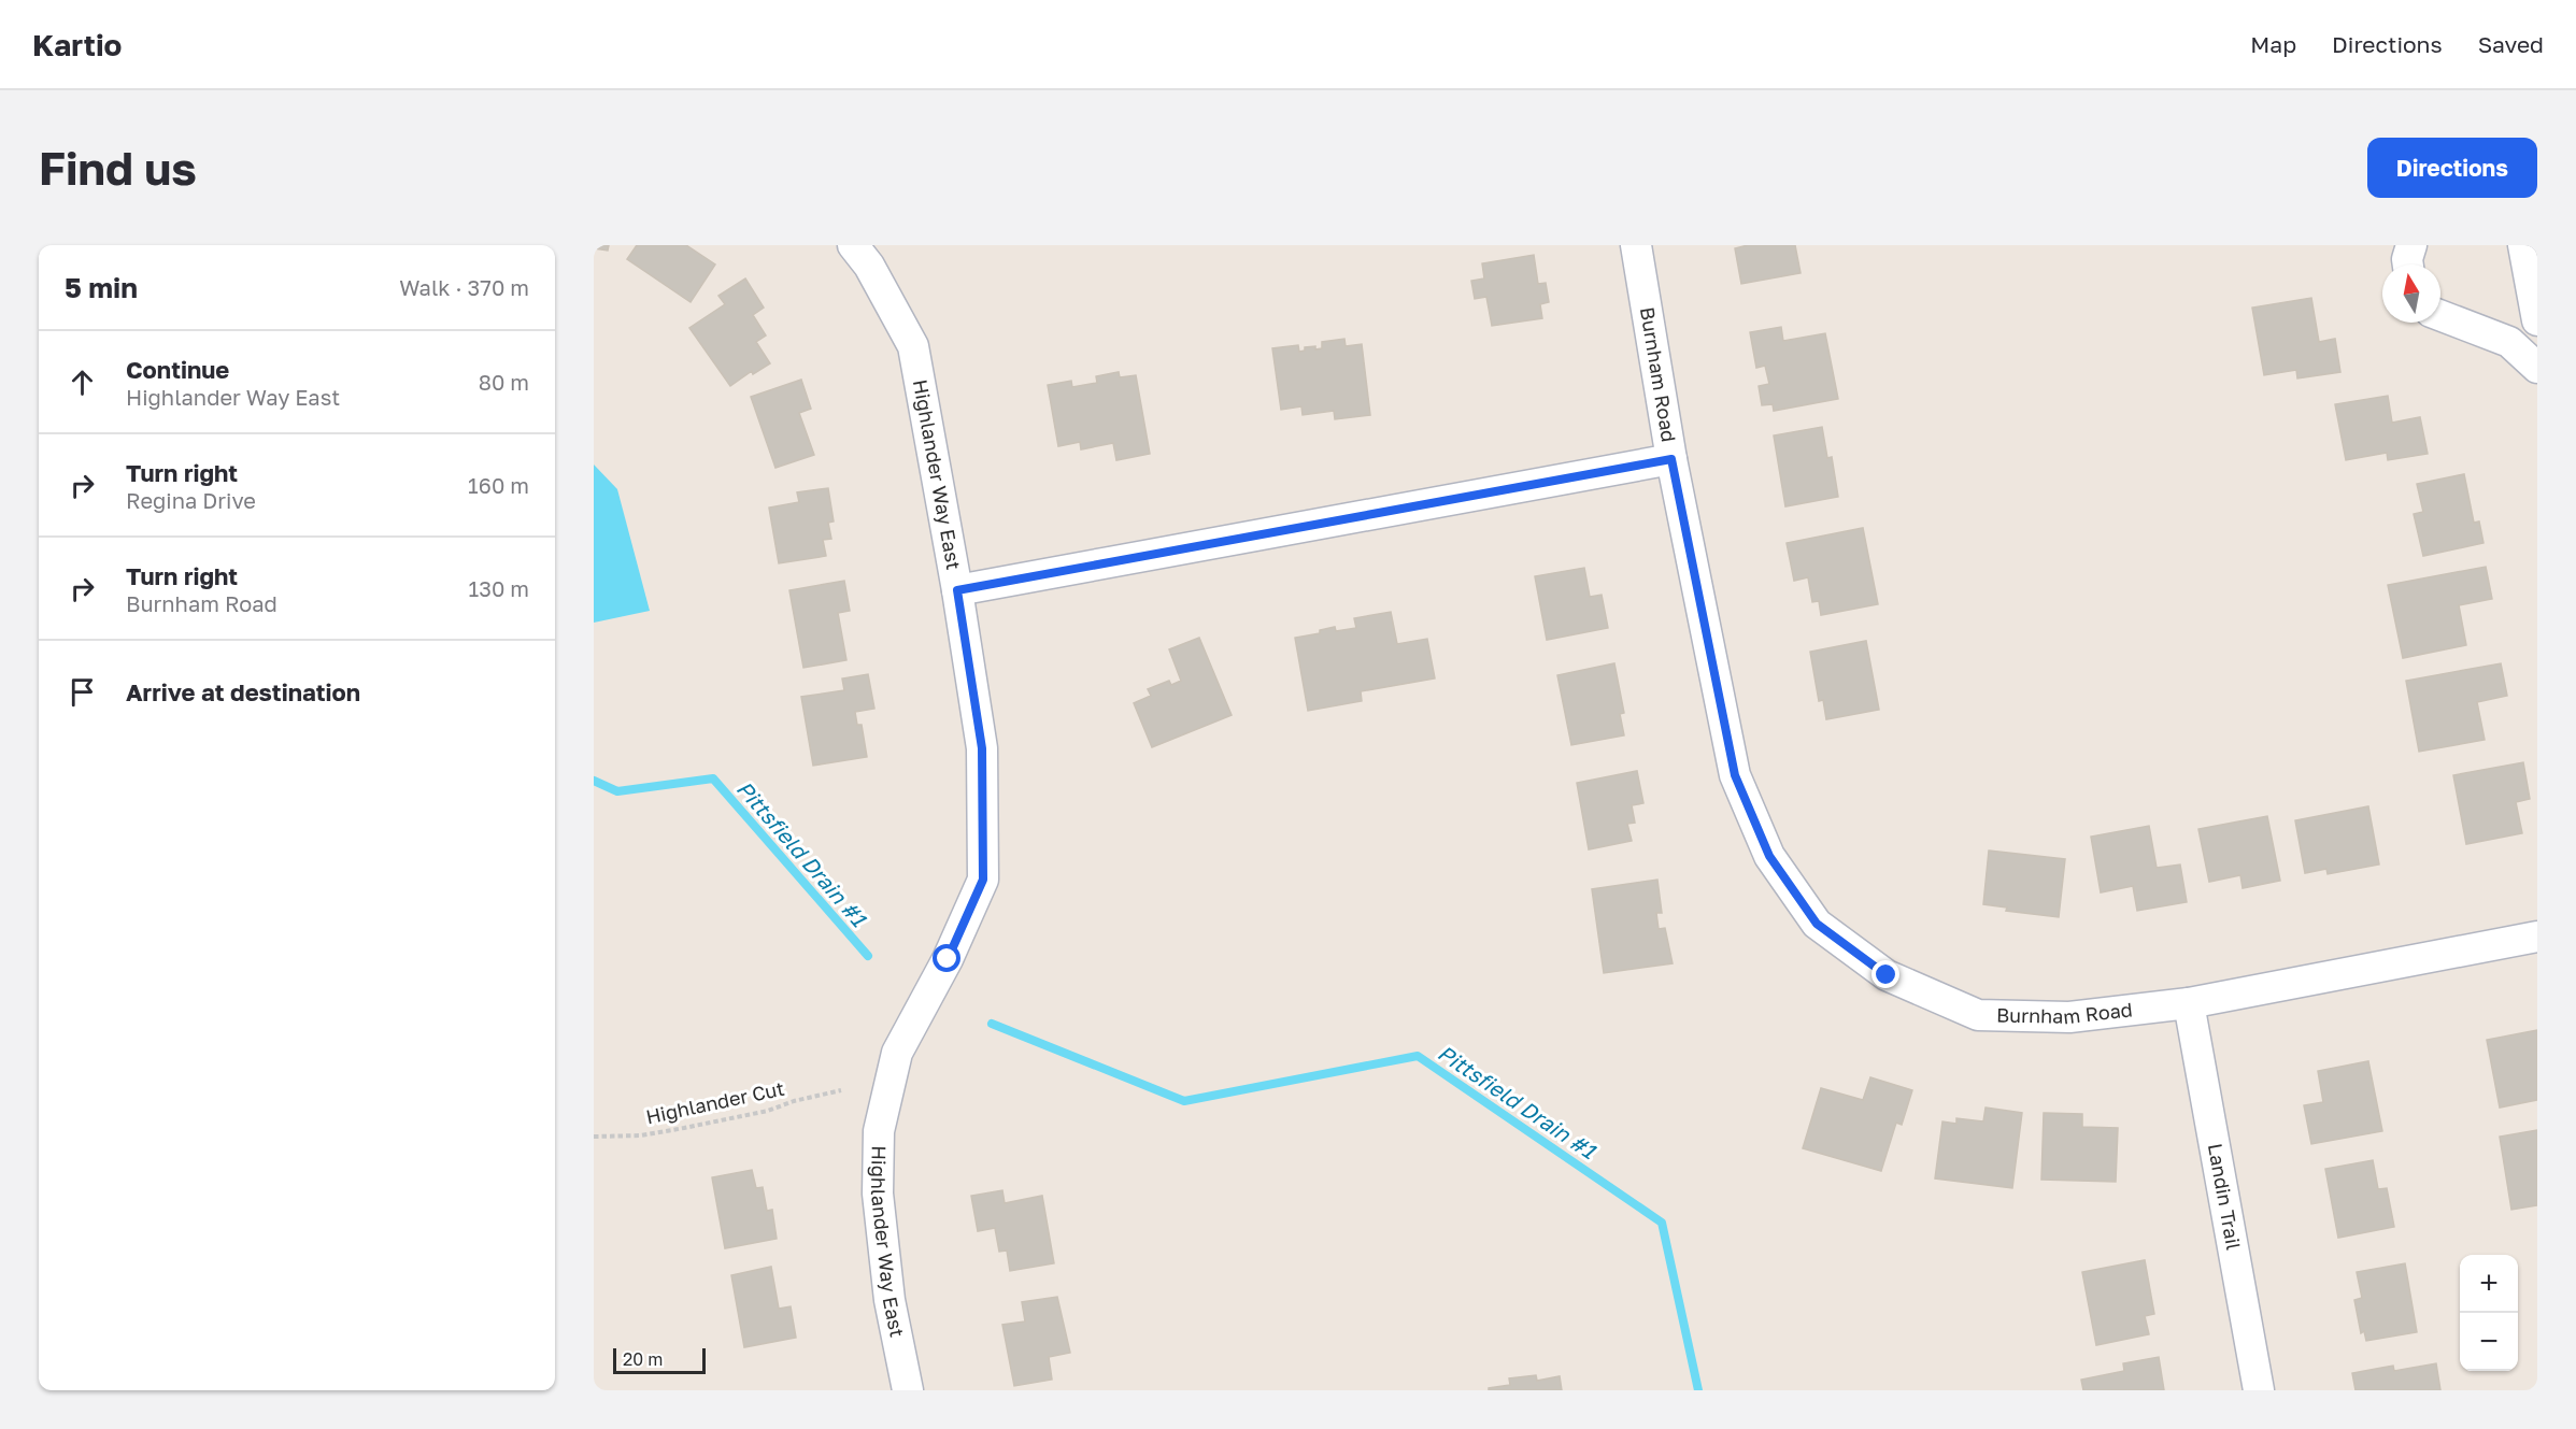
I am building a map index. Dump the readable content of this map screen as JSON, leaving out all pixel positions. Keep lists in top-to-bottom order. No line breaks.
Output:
{"streets":{"street":["Burnham Road","Highlander Way East","Landin Trail"],"path":["Highlander Cut"]},"crossings":[["Burnham Road","Landin Trail"]],"water":["Pittsfield Drain #1"],"scale_bar":"20 m","north":"top","page":{"header":"Kartio","nav":["Map","Directions","Saved"],"buttons":"Directions","title":"Find us","heading":["5 min","Walk · 370 m"],"list":[["Continue","Highlander Way East","80 m"],["Turn right","Regina Drive","160 m"],["Turn right","Burnham Road","130 m"],"Arrive at destination"],"map_buttons":["+","−"],"scale":"20 m"}}
